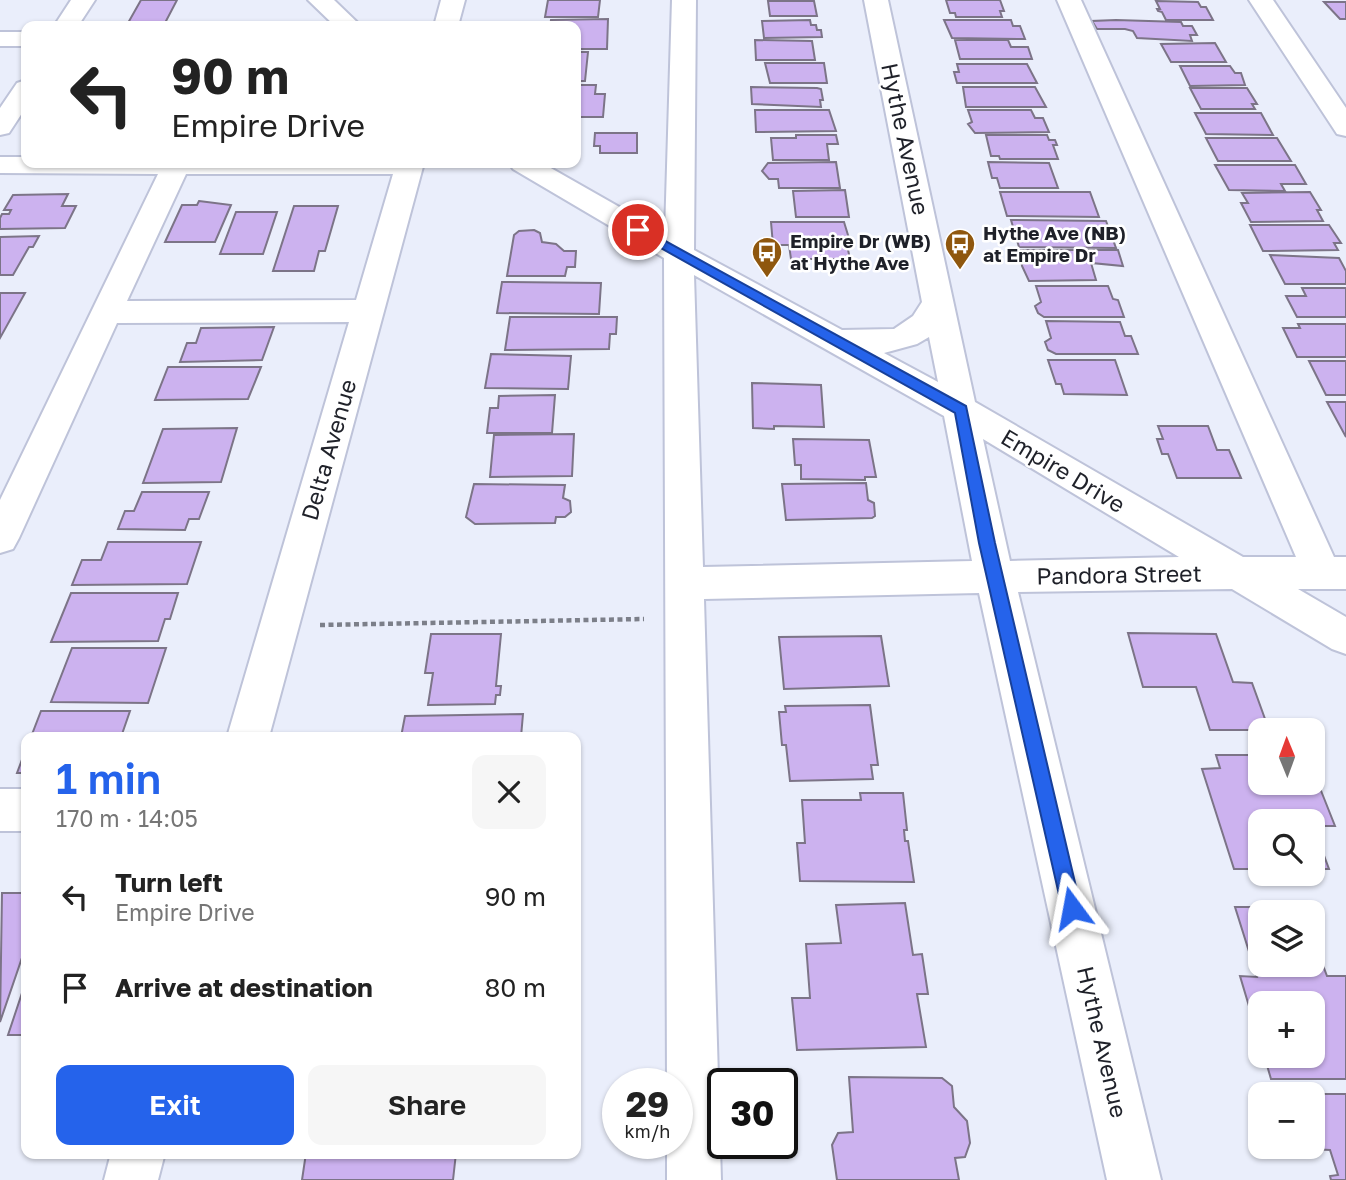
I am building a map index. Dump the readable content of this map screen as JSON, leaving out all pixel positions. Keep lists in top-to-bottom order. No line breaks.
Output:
{"streets":{"street":["Hythe Avenue","Delta Avenue","Empire Drive","Pandora Street"]},"crossings":[["Hythe Avenue","Empire Drive"],["Hythe Avenue","Pandora Street"],["Empire Drive","Pandora Street"]],"places":{"bus stop":["Hythe Ave (NB) at Empire Dr","Empire Dr (WB) at Hythe Ave"]},"north":"top","page":{"turn":["90 m","Empire Drive"],"map_buttons":["+","−"],"heading":["1 min","170 m · 14:05"],"list":[{"name":"Turn left","note":"Empire Drive","value":"90 m"},{"name":"Arrive at destination","value":"80 m"}],"buttons":["Exit","Share"],"speed":"29 km/h","limit":"30"}}
